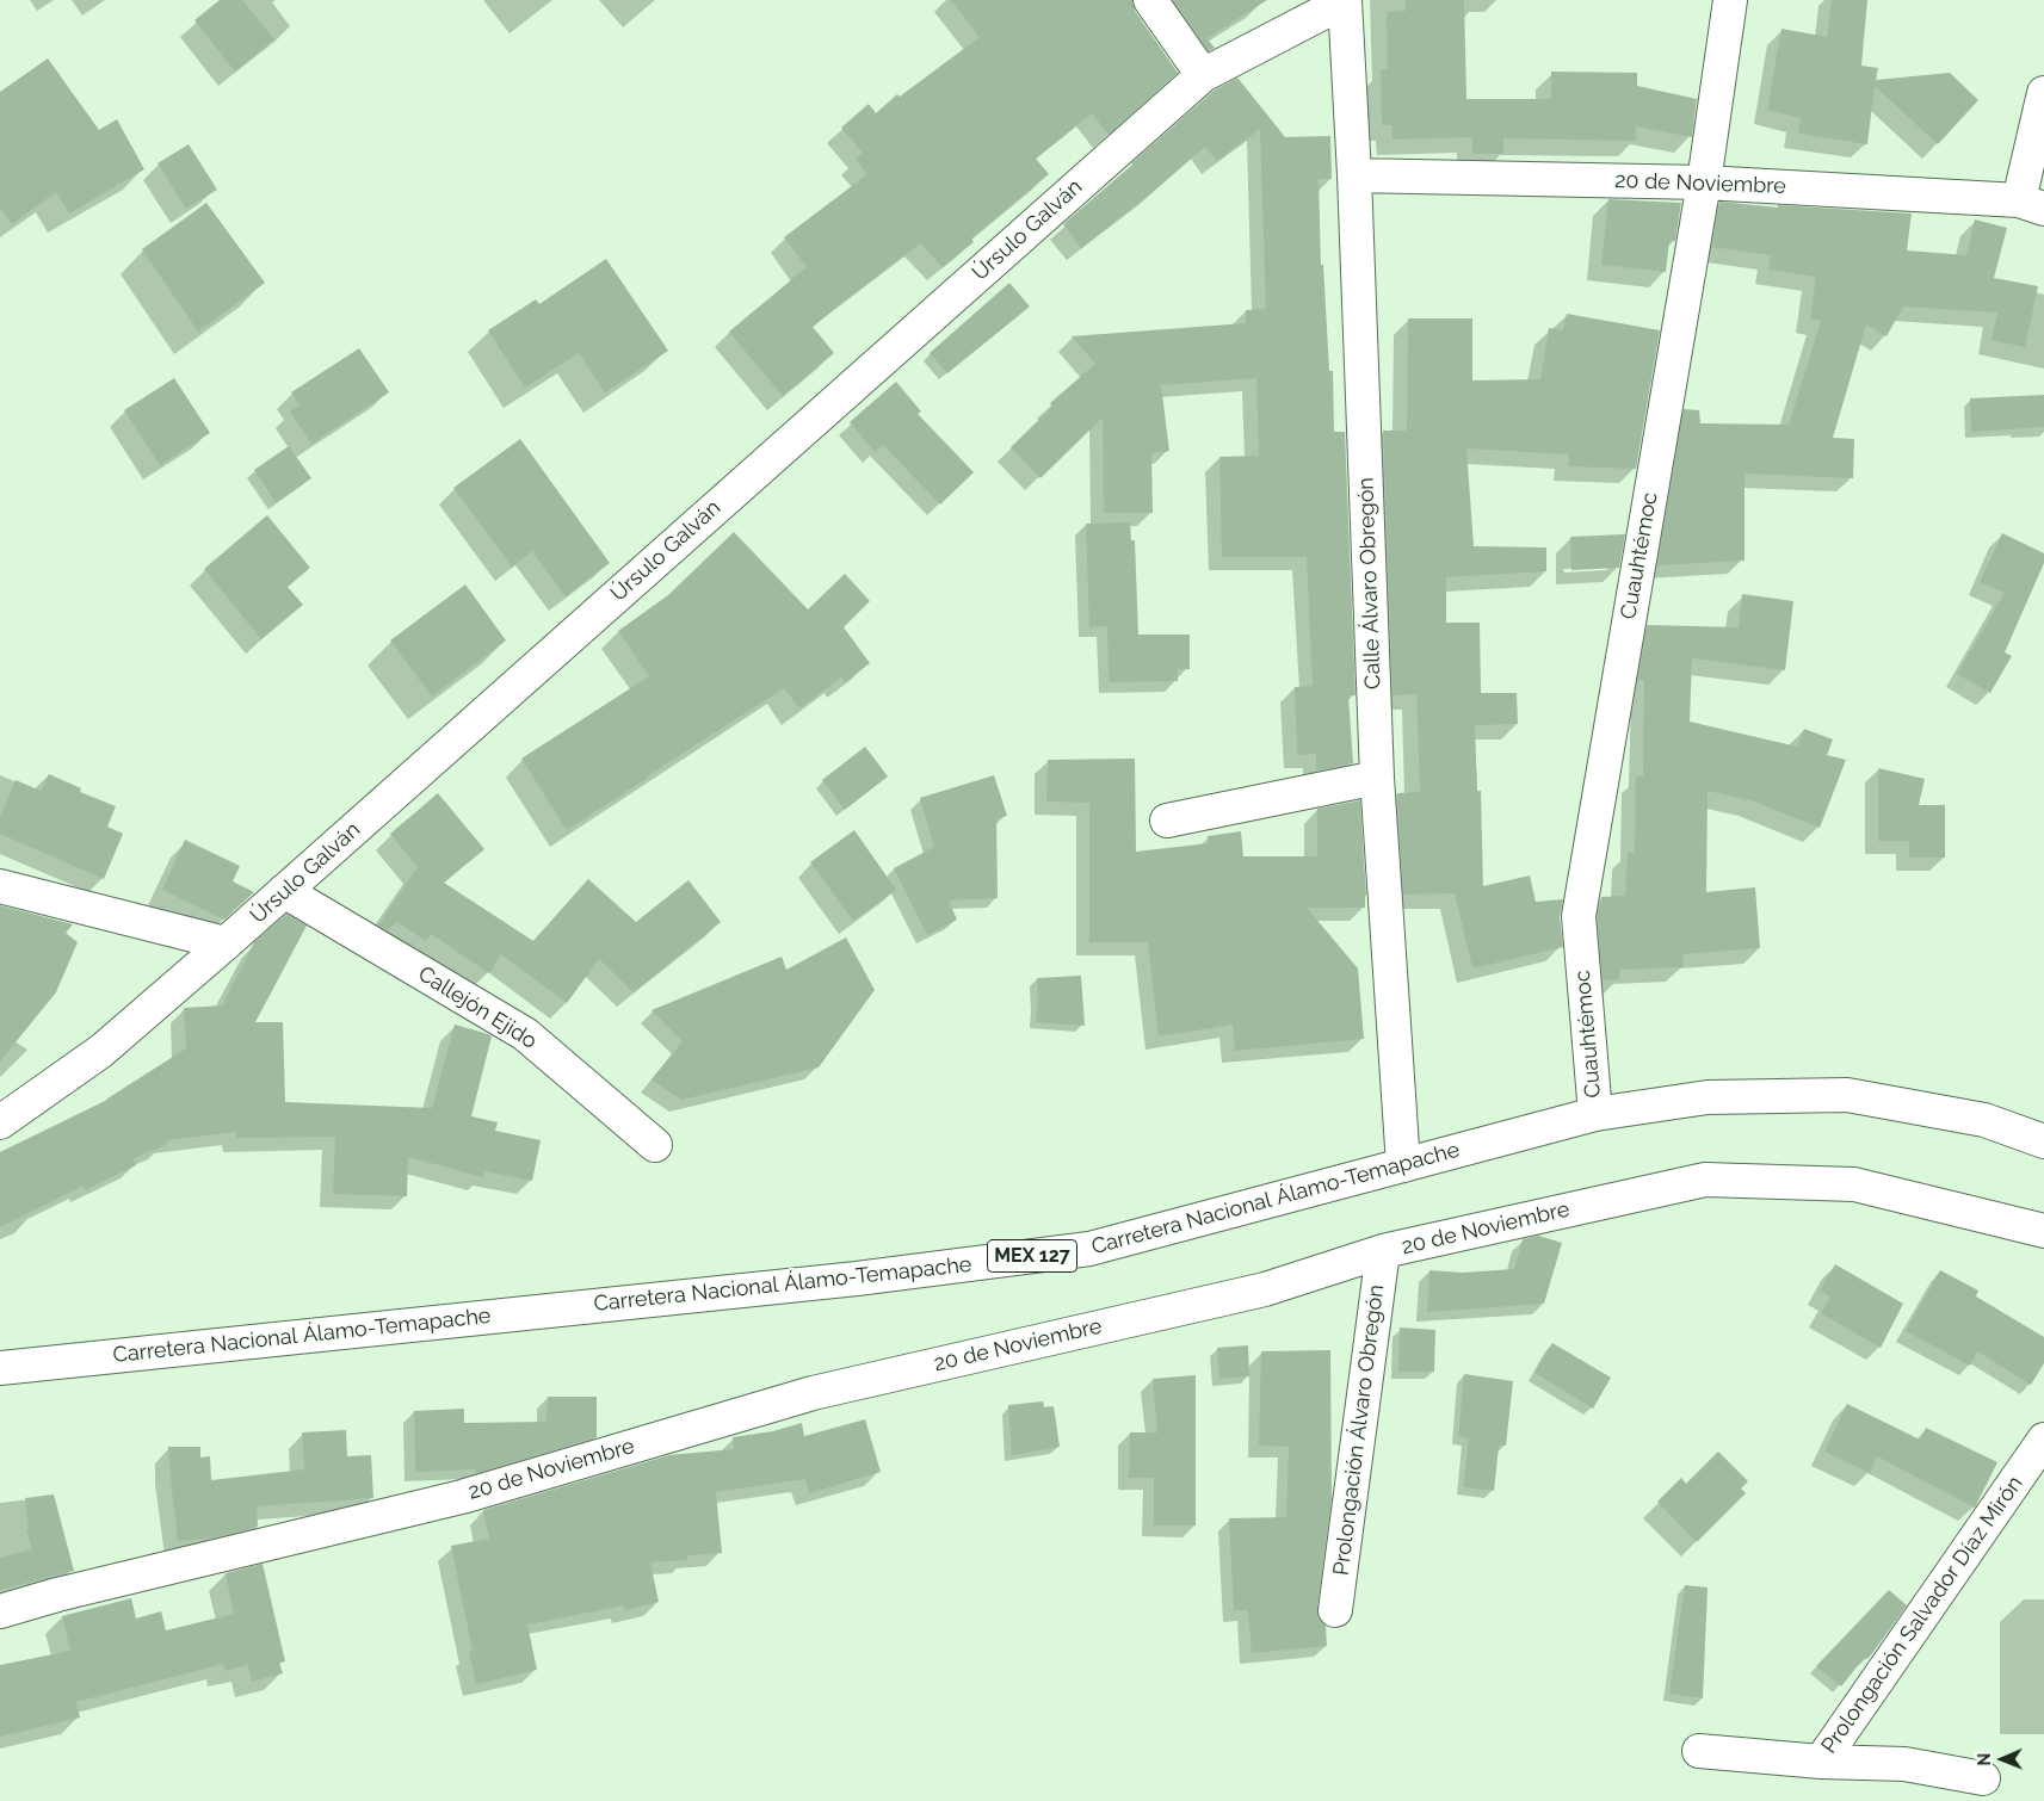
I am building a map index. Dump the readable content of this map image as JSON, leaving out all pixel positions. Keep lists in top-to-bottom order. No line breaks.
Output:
{"streets":{"street":["20 de Noviembre","Úrsulo Galván","Cuauhtémoc","Calle Álvaro Obregón","Callejón Ejido","Carretera Nacional Álamo-Temapache","MEX 127","Prolongación Álvaro Obregón","Prolongación Salvador Díaz Mirón"]},"crossings":[["20 de Noviembre","Cuauhtémoc"],["20 de Noviembre","Calle Álvaro Obregón"],["20 de Noviembre","Prolongación Álvaro Obregón"],["Úrsulo Galván","Calle Álvaro Obregón"],["Úrsulo Galván","Callejón Ejido"],["Cuauhtémoc","Carretera Nacional Álamo-Temapache"],["Calle Álvaro Obregón","Carretera Nacional Álamo-Temapache"]],"north":"left"}
